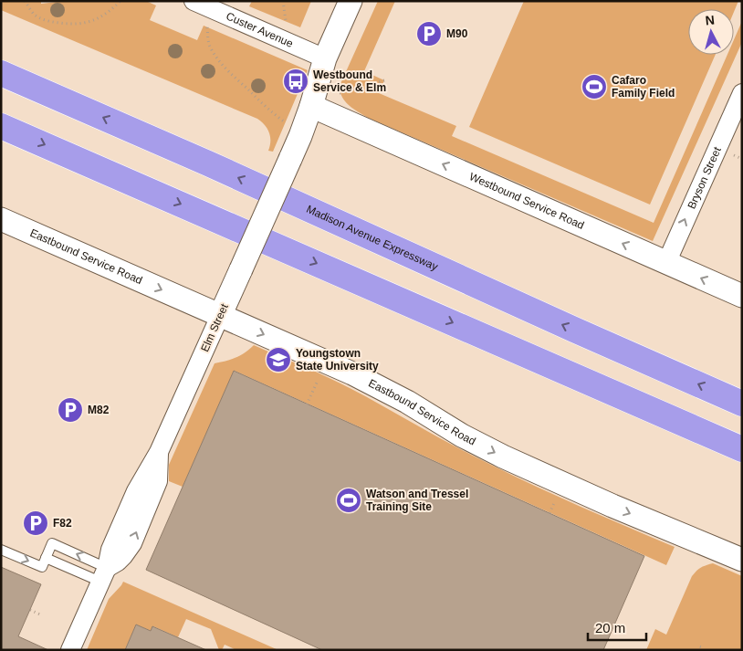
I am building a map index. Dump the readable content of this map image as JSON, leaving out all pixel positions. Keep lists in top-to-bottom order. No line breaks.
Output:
{"streets":{"highway":["Madison Avenue Expressway"],"street":["Custer Avenue","Bryson Street","Westbound Service Road","Eastbound Service Road","Elm Street"]},"crossings":[["Custer Avenue","Elm Street"],["Bryson Street","Westbound Service Road"],["Westbound Service Road","Elm Street"],["Eastbound Service Road","Elm Street"]],"one_way":["Bryson Street","Westbound Service Road","Eastbound Service Road"],"places":{"parking":["M90","M82","F82"],"bus stop":["Westbound Service & Elm"],"sports":["Cafaro Family Field","Watson and Tressel Training Site"],"school or university":["Youngstown State University"]},"scale_bar":"20 m","north":"top"}
